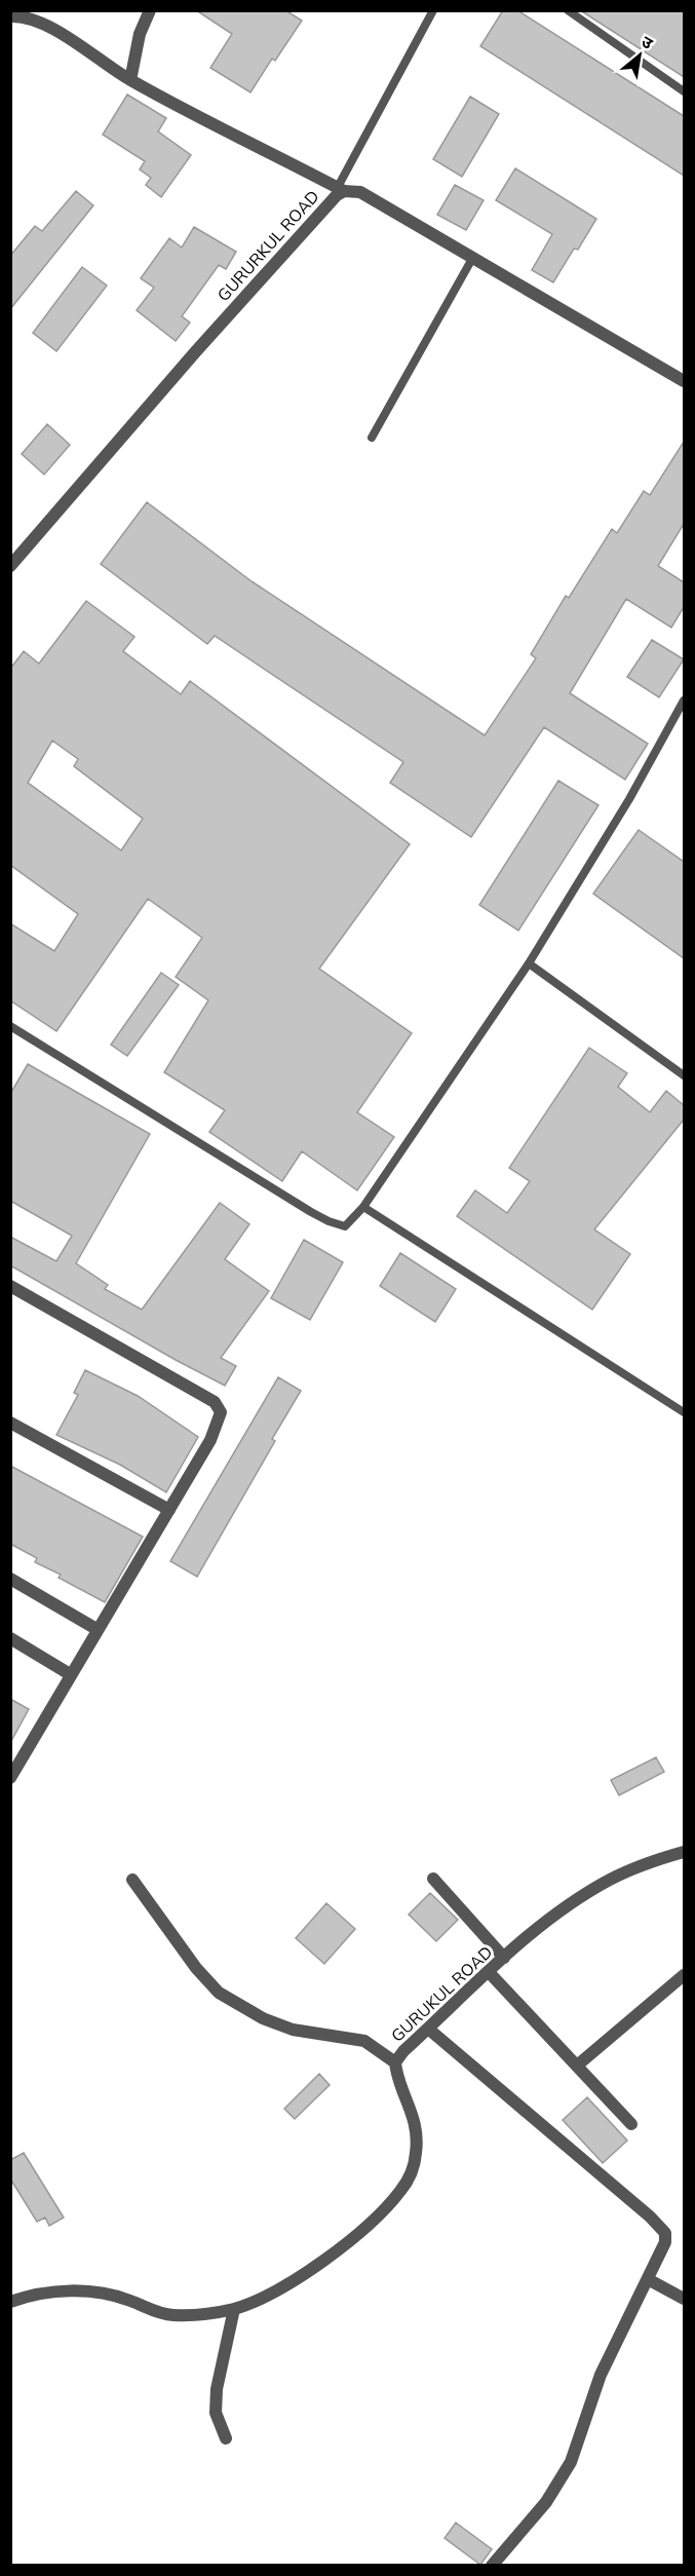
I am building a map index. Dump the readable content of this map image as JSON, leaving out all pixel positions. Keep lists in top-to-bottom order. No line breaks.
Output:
{"streets":{"street":["GURURKUL ROAD","GURUKUL ROAD"]},"north":"top right"}
